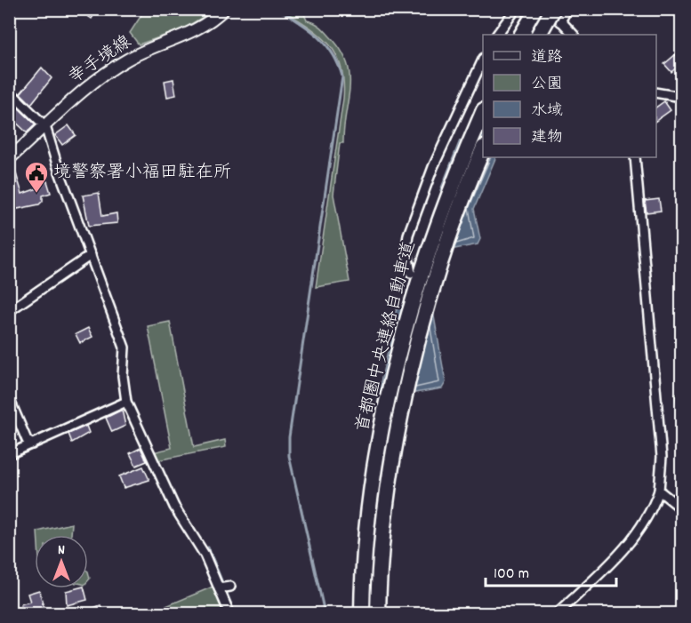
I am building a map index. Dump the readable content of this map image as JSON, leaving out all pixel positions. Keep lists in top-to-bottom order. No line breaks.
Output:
{"streets":{"highway":["首都圏中央連絡自動車道"],"main road":["幸手境線"]},"places":{"public building":["境警察署小福田駐在所"]},"legend":["道路","公園","水域","建物"],"scale_bar":"100 m","north":"top"}
